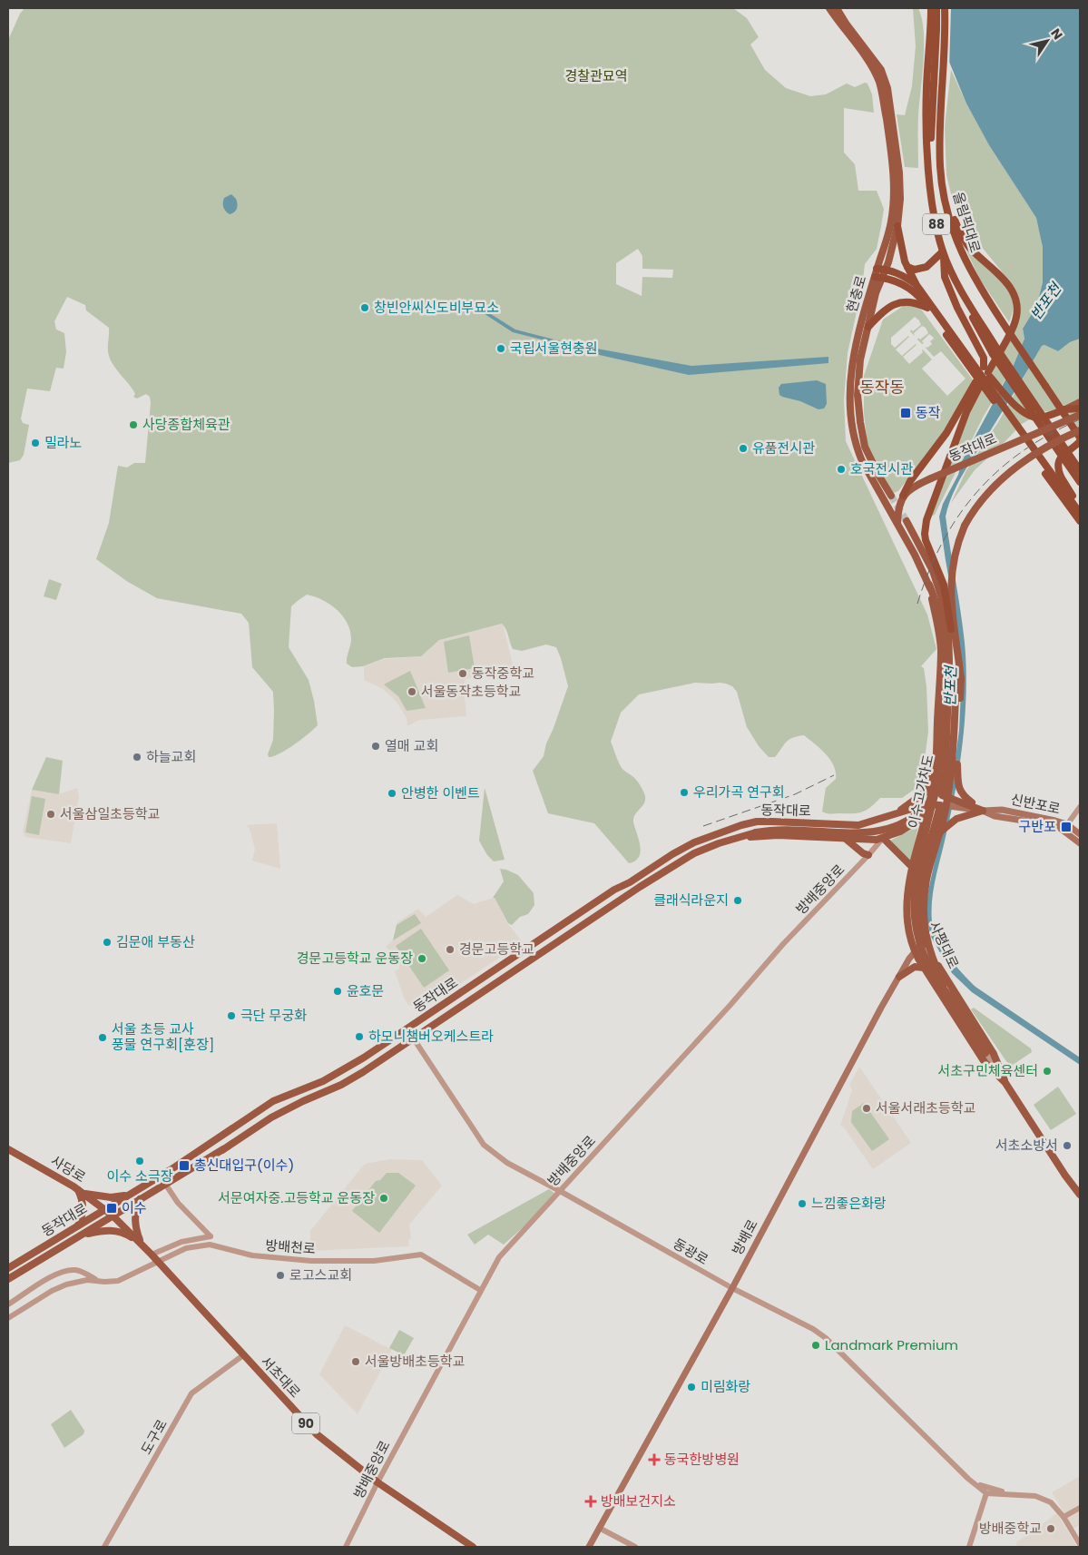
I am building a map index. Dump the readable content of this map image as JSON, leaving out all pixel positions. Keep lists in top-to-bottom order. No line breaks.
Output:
{"streets":{"highway":["올림픽대로","88"],"main road":["현충로","동작대로","이수고가차도","신반포로","사평대로","사당로","방배로","서초대로","90"],"street":["방배중앙로","방배천로","동광로","도구로"]},"crossings":[["현충로","동작대로"],["현충로","이수고가차도"],["동작대로","이수고가차도"],["동작대로","신반포로"],["동작대로","방배중앙로"],["동작대로","사평대로"],["동작대로","사당로"],["동작대로","동광로"],["동작대로","서초대로"],["이수고가차도","사평대로"],["신반포로","사평대로"],["방배중앙로","방배천로"],["방배중앙로","동광로"],["방배중앙로","서초대로"],["사평대로","방배로"],["사당로","서초대로"],["방배로","동광로"],["방배천로","서초대로"],["서초대로","도구로"]],"districts":["동작동"],"water":["반포천"],"parks":["경찰관묘역"],"places":{"other":["창빈안씨신도비부묘소","국립서울현충원","사당종합체육관","밀라노","유품전시관","호국전시관","동작중학교","서울동작초등학교","열매 교회","하늘교회","우리가곡 연구회","안병한 이벤트","서울삼일초등학교","클래식라운지","김문애 부동산","경문고등학교","경문고등학교 운동장","윤호문","극단 무궁화","하모니챔버오케스트라","서울 초등 교사 풍물 연구회[훈장]","서초구민체육센터","서울서래초등학교","서초소방서","이수 소극장","서문여자중.고등학교 운동장","느낌좋은화랑","로고스교회","Landmark Premium","서울방배초등학교","미림화랑","방배중학교"],"transit":["동작","구반포","총신대입구(이수)","이수"],"health":["동국한방병원","방배보건지소"]},"north":"top right"}
